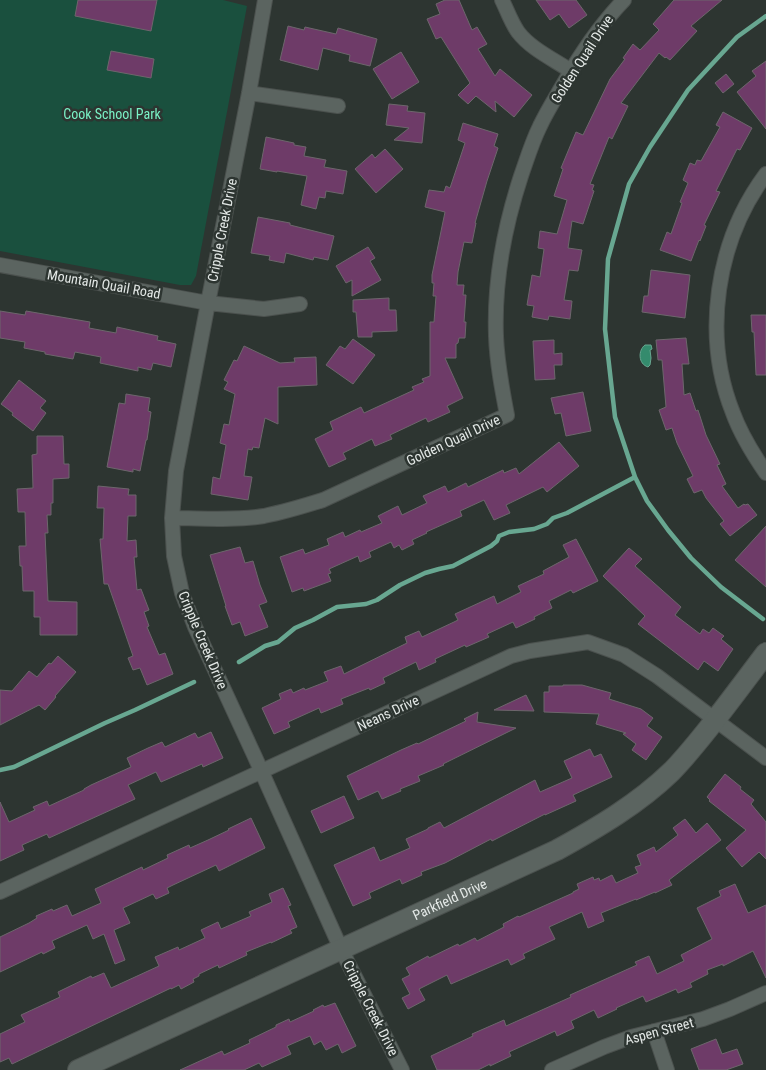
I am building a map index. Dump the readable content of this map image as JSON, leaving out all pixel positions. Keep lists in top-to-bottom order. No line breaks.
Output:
{"streets":{"street":["Golden Quail Drive","Cripple Creek Drive","Mountain Quail Road","Neans Drive","Parkfield Drive","Aspen Street"]},"crossings":[["Golden Quail Drive","Cripple Creek Drive"],["Cripple Creek Drive","Mountain Quail Road"],["Cripple Creek Drive","Neans Drive"],["Cripple Creek Drive","Parkfield Drive"],["Neans Drive","Parkfield Drive"]],"parks":["Cook School Park"]}
